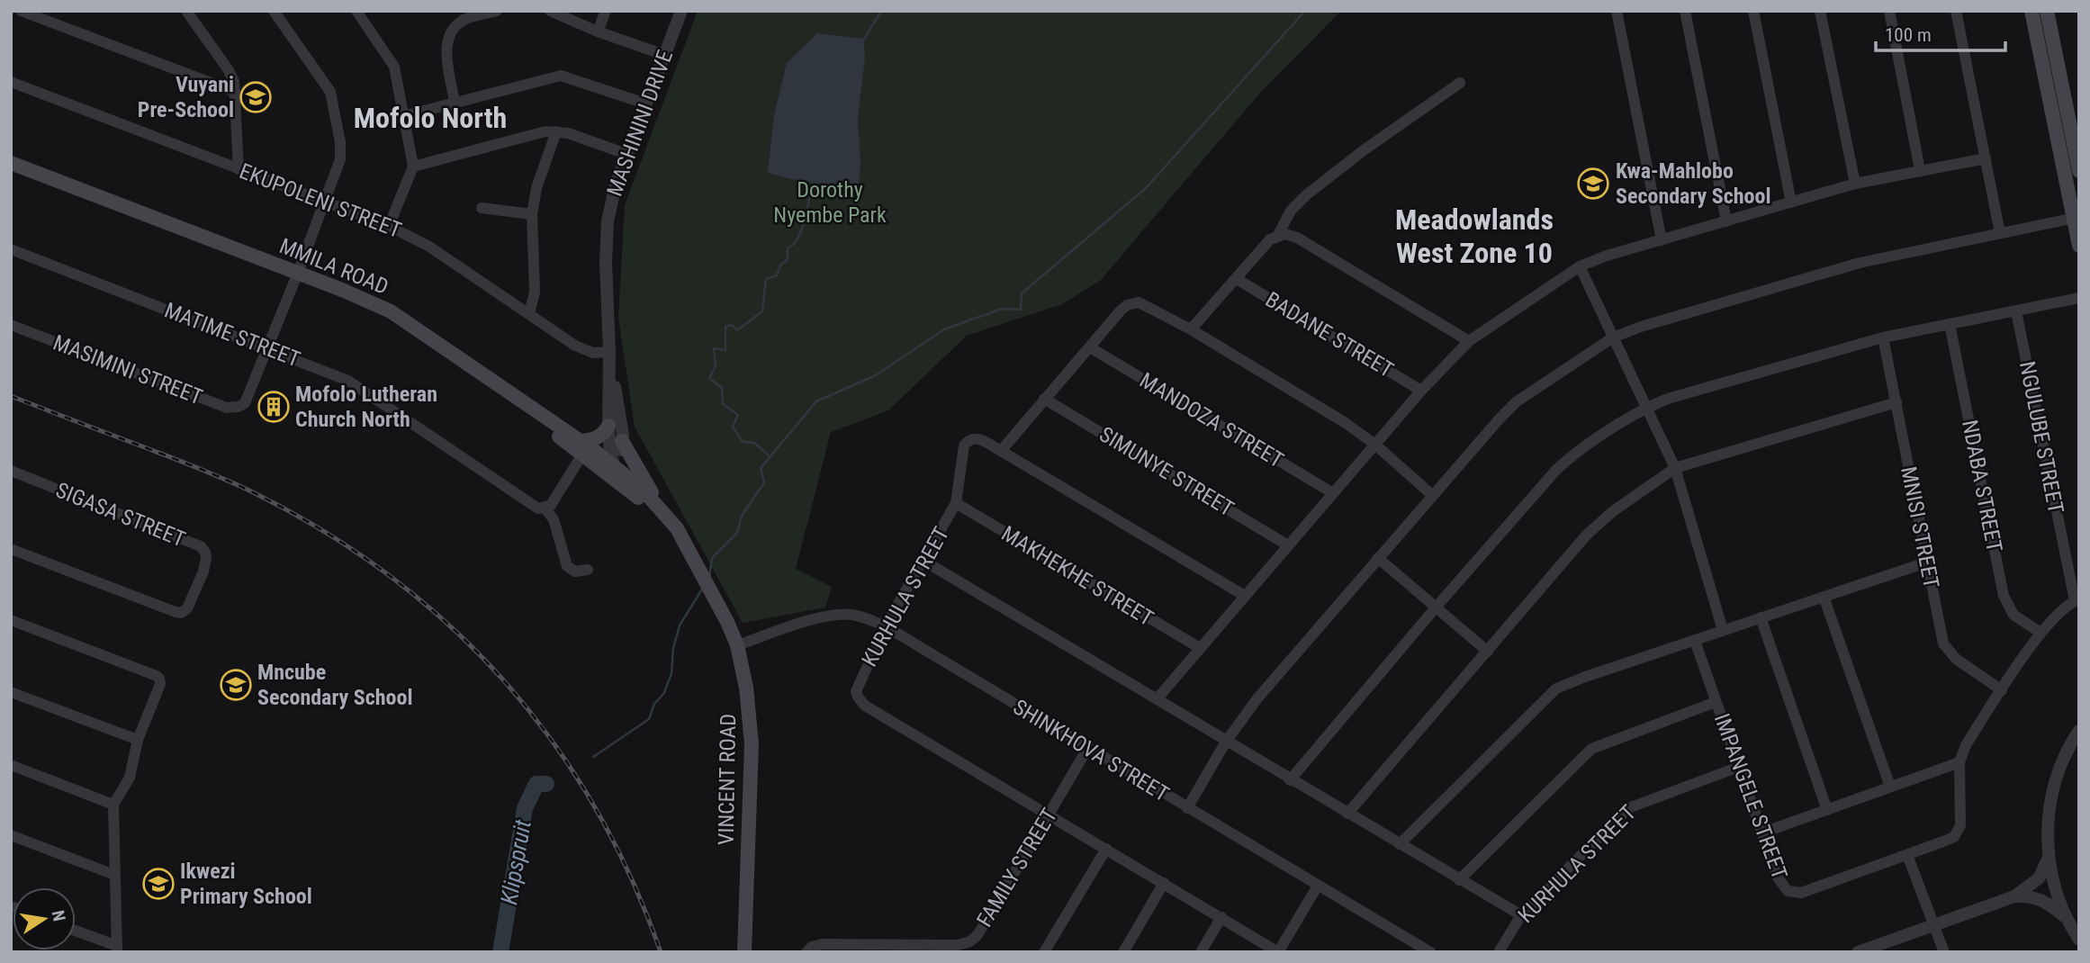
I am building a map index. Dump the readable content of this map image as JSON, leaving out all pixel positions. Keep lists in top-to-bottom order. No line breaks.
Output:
{"streets":{"main road":["MMILA ROAD","VINCENT ROAD"],"street":["MASHININI DRIVE","EKUPOLENI STREET","MATIME STREET","BADANE STREET","MASIMINI STREET","MANDOZA STREET","NGULUBE STREET","SIMUNYE STREET","NDABA STREET","SIGASA STREET","MNISI STREET","MAKHEKHE STREET","KURHULA STREET","SHINKHOVA STREET","IMPANGELE STREET","FAMILY STREET"]},"crossings":[["MASHININI DRIVE","EKUPOLENI STREET"],["MASHININI DRIVE","MMILA ROAD"],["MASHININI DRIVE","VINCENT ROAD"],["MMILA ROAD","VINCENT ROAD"],["MATIME STREET","MASIMINI STREET"],["MAKHEKHE STREET","KURHULA STREET"],["KURHULA STREET","SHINKHOVA STREET"],["KURHULA STREET","IMPANGELE STREET"],["KURHULA STREET","FAMILY STREET"],["SHINKHOVA STREET","VINCENT ROAD"],["SHINKHOVA STREET","FAMILY STREET"]],"districts":["Mofolo North","Meadowlands West Zone 10"],"water":["Klipspruit"],"parks":["Dorothy Nyembe Park"],"places":{"school or university":["Vuyani Pre-School","Kwa-Mahlobo Secondary School","Mncube Secondary School","Ikwezi Primary School"],"building":["Mofolo Lutheran Church North"]},"scale_bar":"100 m","north":"right"}
